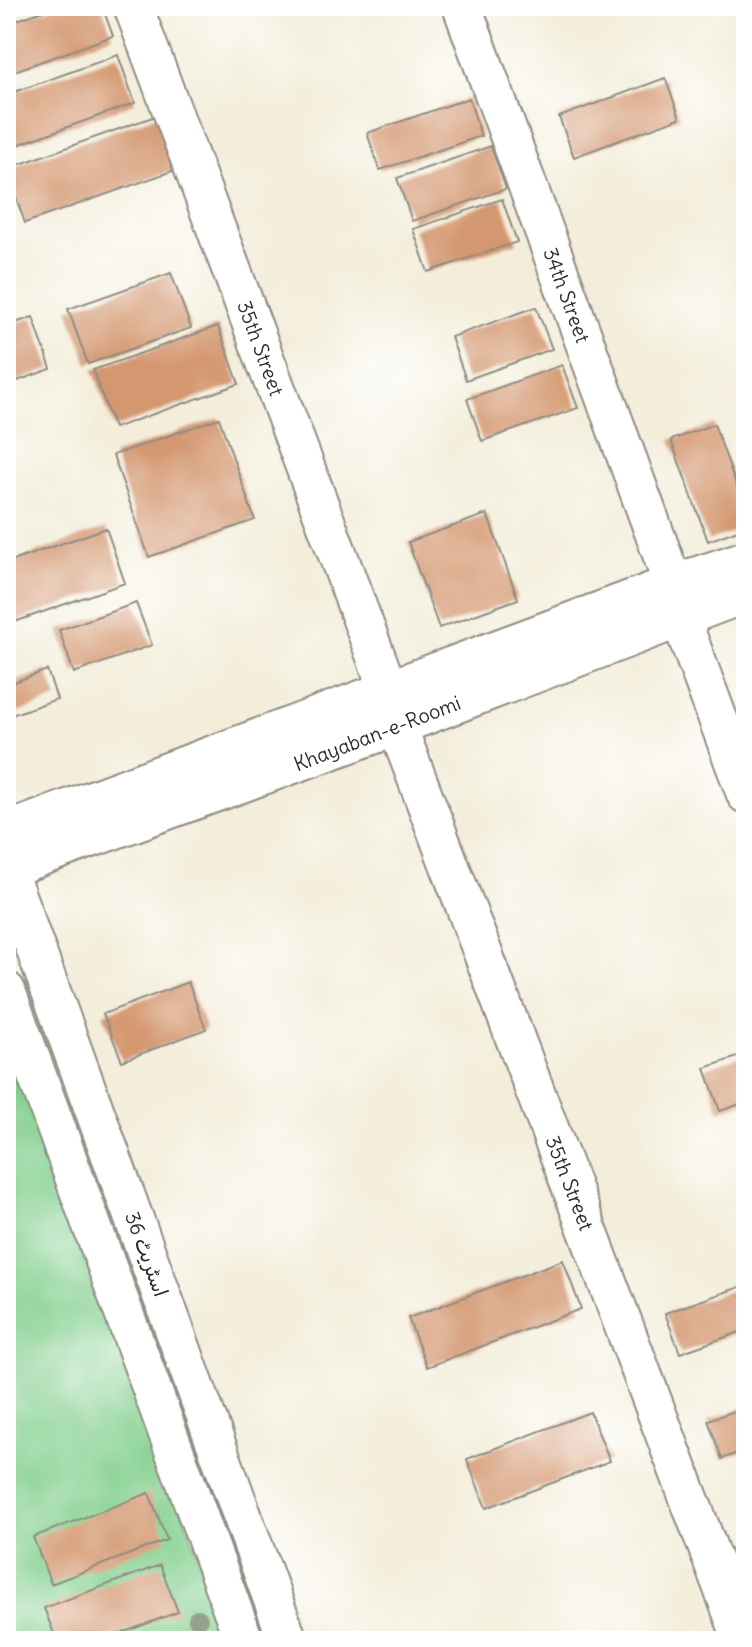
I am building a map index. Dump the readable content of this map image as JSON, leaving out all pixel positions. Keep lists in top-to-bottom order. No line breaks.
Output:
{"streets":{"street":["34th Street","35th Street","Khayaban-e-Roomi","اسٹریٹ 36"]},"crossings":[["34th Street","Khayaban-e-Roomi"],["35th Street","Khayaban-e-Roomi"],["Khayaban-e-Roomi","اسٹریٹ 36"]]}
